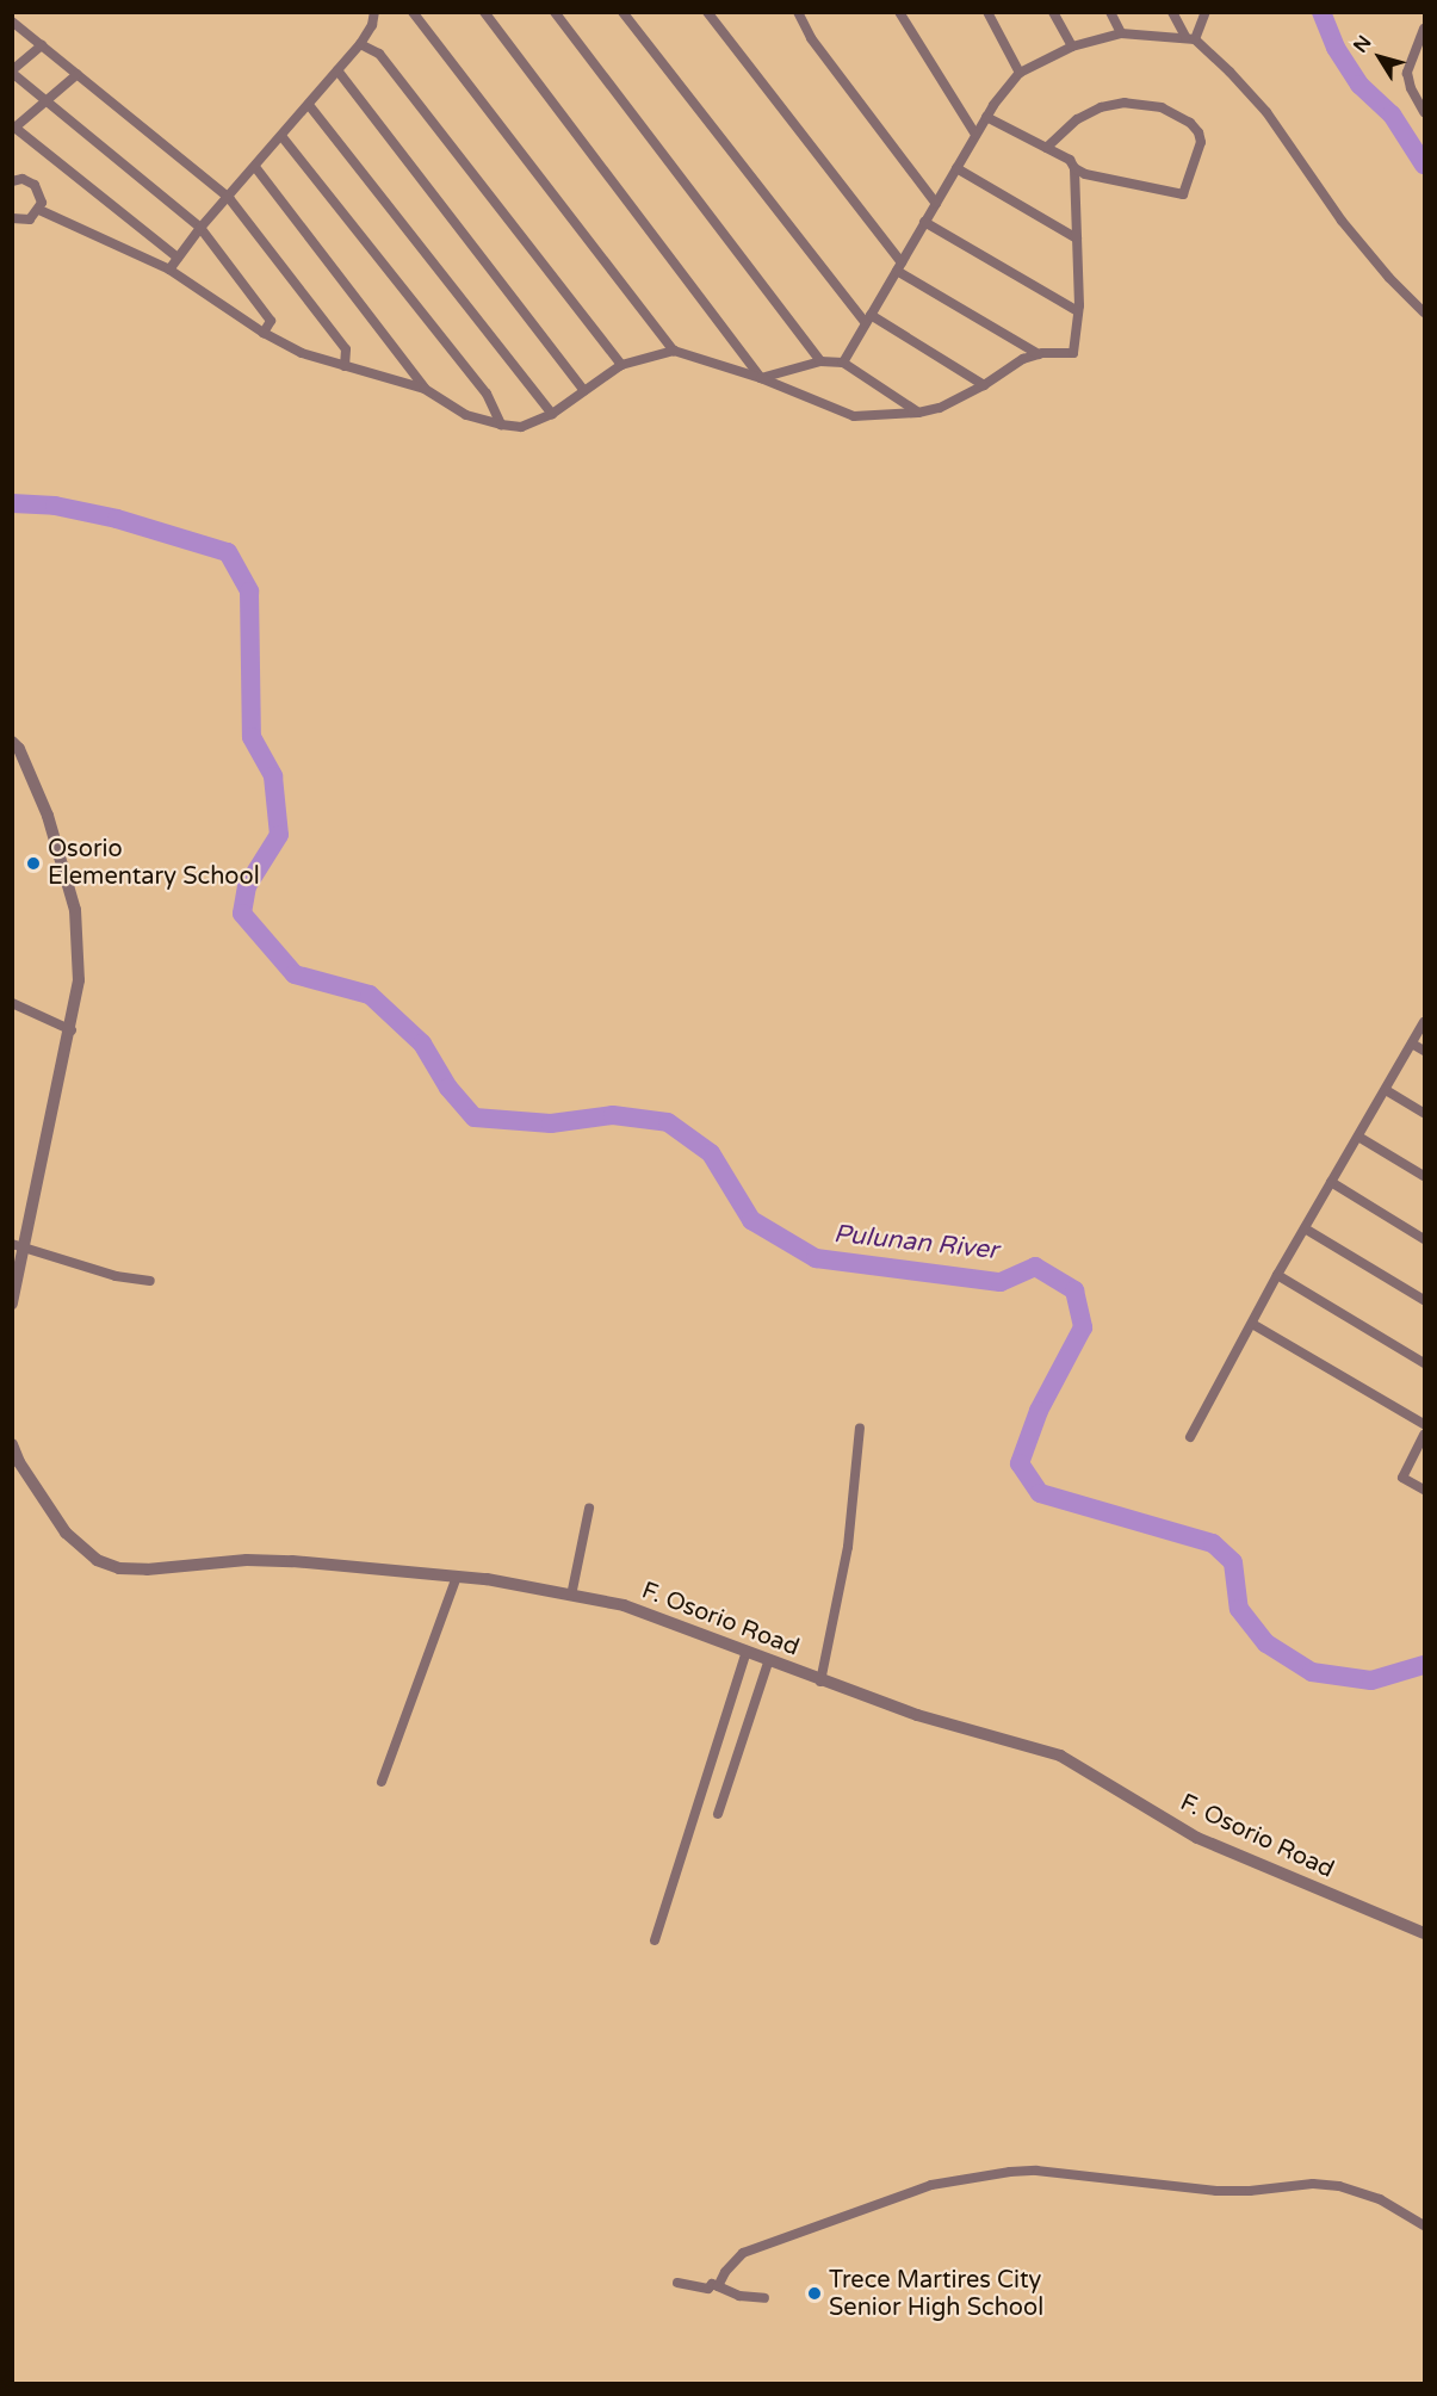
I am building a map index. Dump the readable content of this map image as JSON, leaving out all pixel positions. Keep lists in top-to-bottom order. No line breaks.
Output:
{"streets":{"street":["F. Osorio Road"]},"water":["Pulunan River"],"places":["Osorio Elementary School","Trece Martires City Senior High School"],"north":"top left"}
